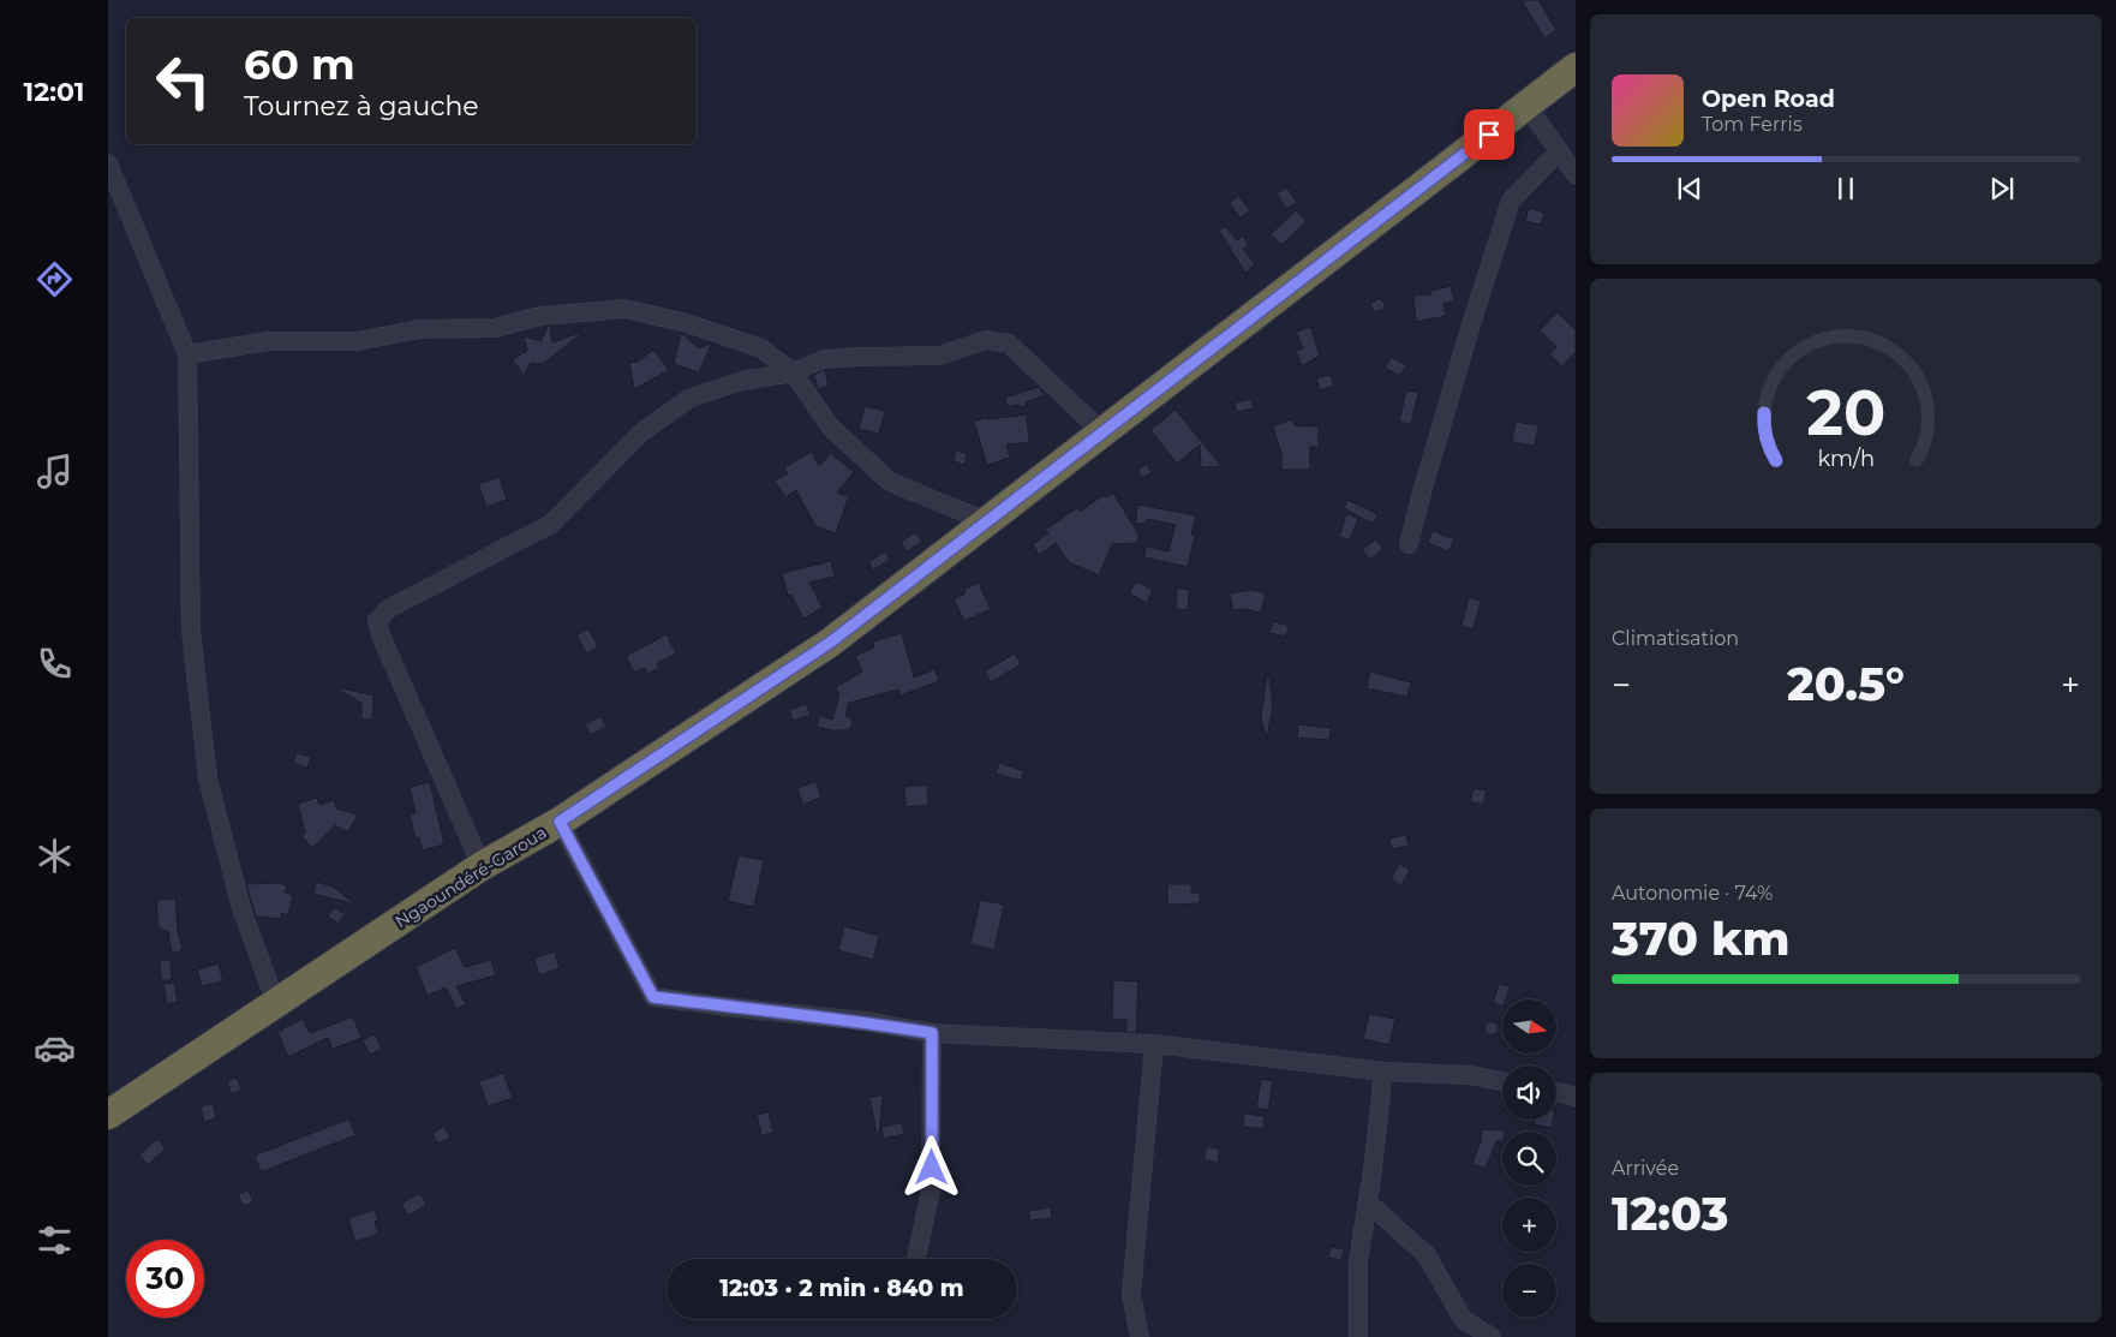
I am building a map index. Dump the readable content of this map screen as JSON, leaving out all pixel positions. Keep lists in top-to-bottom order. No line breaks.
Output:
{"streets":{"highway":["Ngaoundéré-Garoua"]},"north":"right","page":{"tabs":"12:01","turn":["60 m","Tournez à gauche"],"song":["Open Road","Tom Ferris"],"tile":["Climatisation",["Autonomie · 74%","370 km"],["Arrivée","12:03"]],"heat":["−","20.5°","+"],"map_buttons":["+","−"],"limit":"30","trip":"12:03 · 2 min · 840 m","gauge":["20","km/h"]}}
